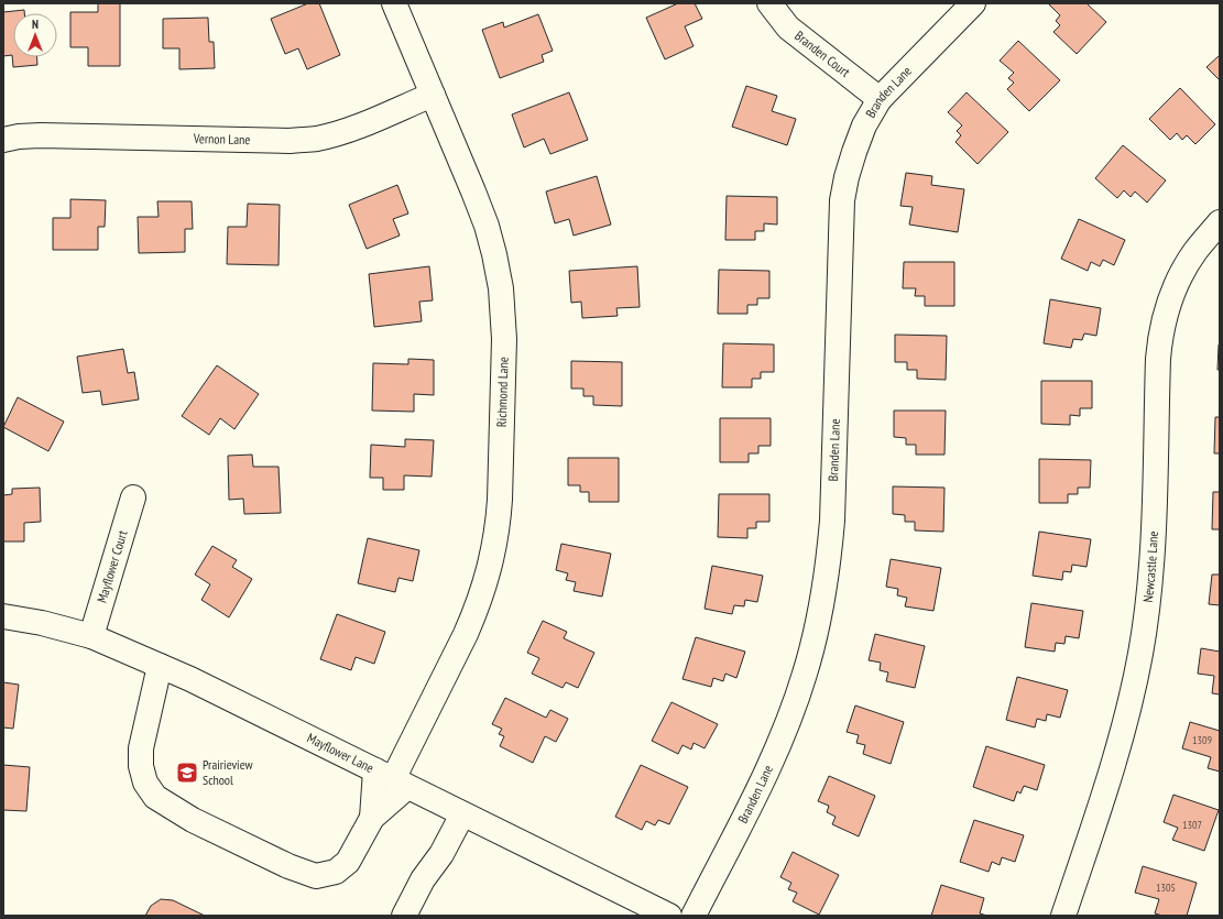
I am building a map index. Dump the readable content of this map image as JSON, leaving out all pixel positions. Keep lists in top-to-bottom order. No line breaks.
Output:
{"streets":{"street":["Branden Court","Branden Lane","Vernon Lane","Richmond Lane","Mayflower Court","Newcastle Lane","Mayflower Lane"]},"crossings":[["Branden Court","Branden Lane"],["Vernon Lane","Richmond Lane"],["Richmond Lane","Mayflower Lane"],["Mayflower Court","Mayflower Lane"]],"places":{"school or university":["Prairieview School"]},"house_numbers":["1309","1307","1305"],"north":"top"}
